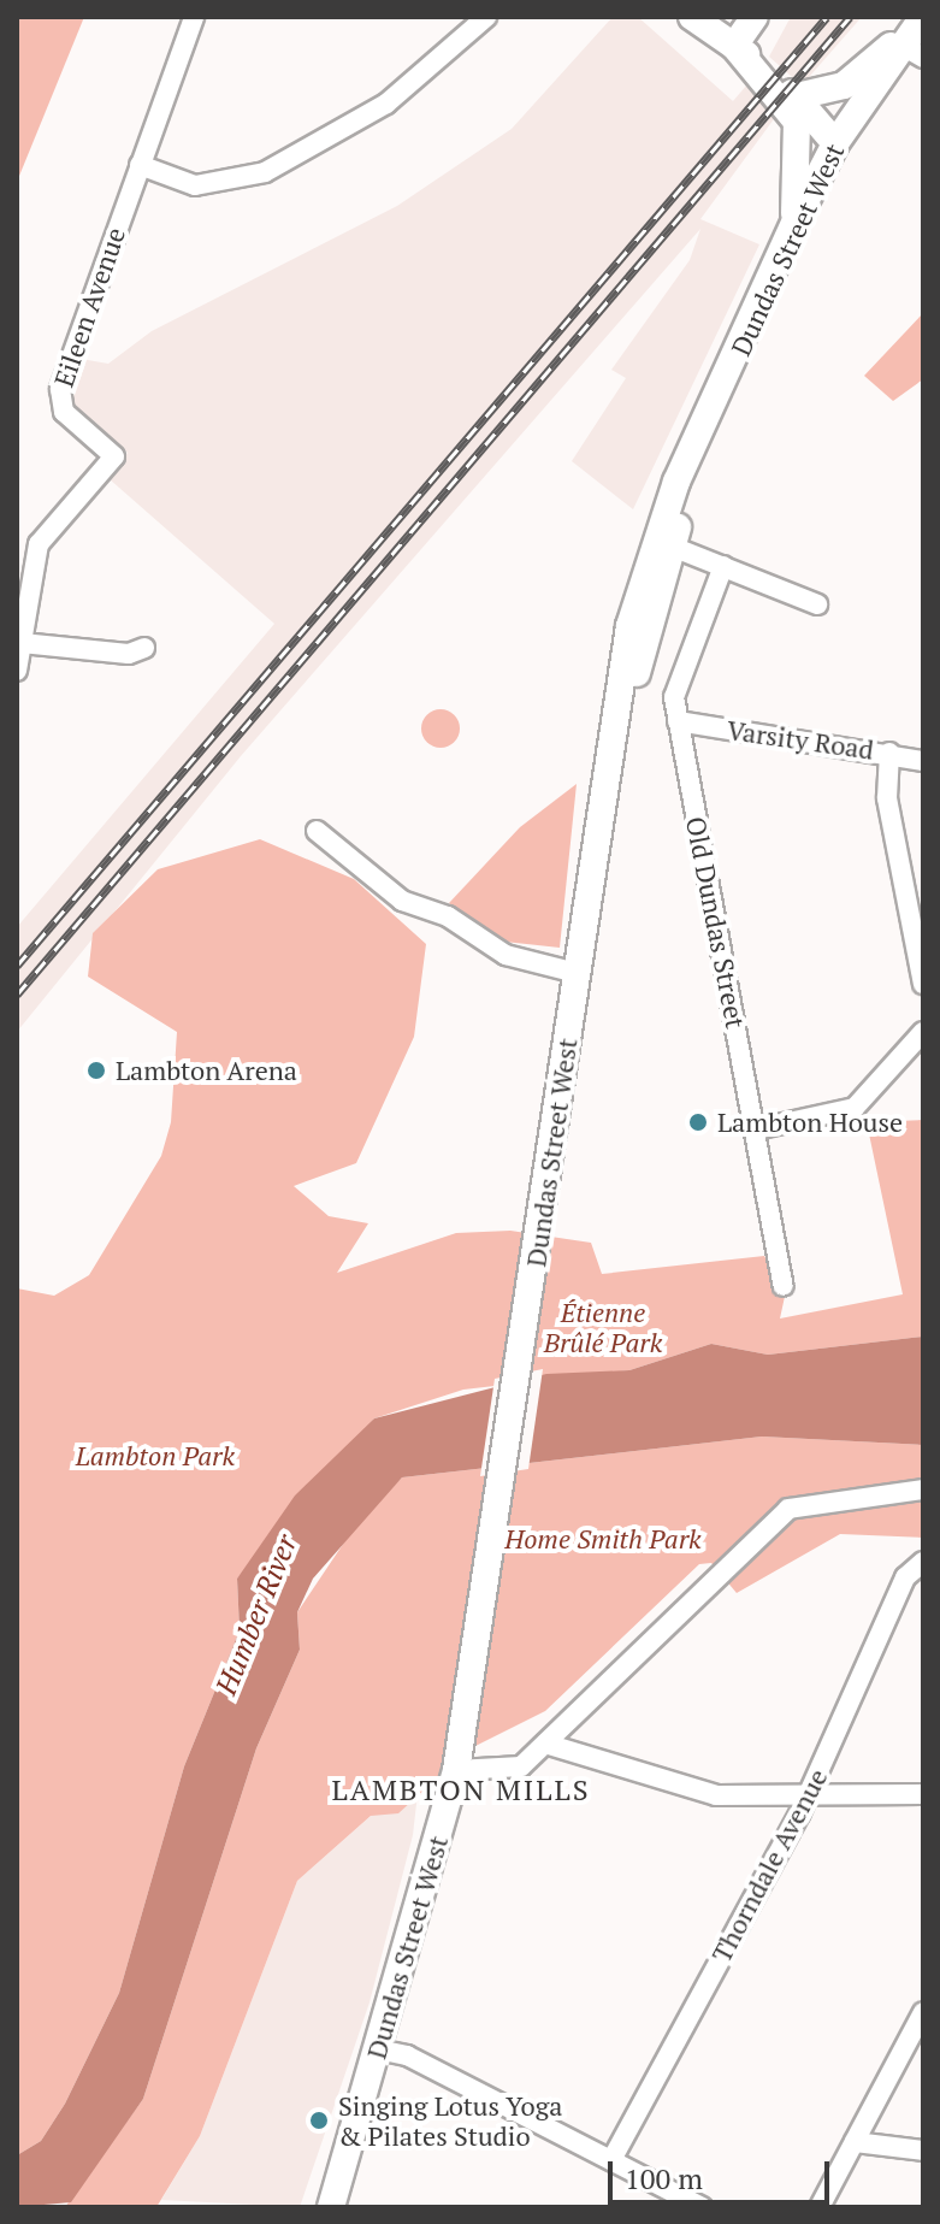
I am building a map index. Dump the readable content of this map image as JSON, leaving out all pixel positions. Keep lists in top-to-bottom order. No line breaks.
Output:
{"streets":{"main road":["Dundas Street West"],"street":["Eileen Avenue","Varsity Road","Old Dundas Street","Thorndale Avenue"]},"crossings":[["Varsity Road","Old Dundas Street"]],"districts":["LAMBTON MILLS"],"water":["Humber River"],"parks":["Étienne Brûlé Park","Lambton Park","Home Smith Park"],"places":["Lambton Arena","Lambton House","Singing Lotus Yoga & Pilates Studio"],"scale_bar":"100 m"}
